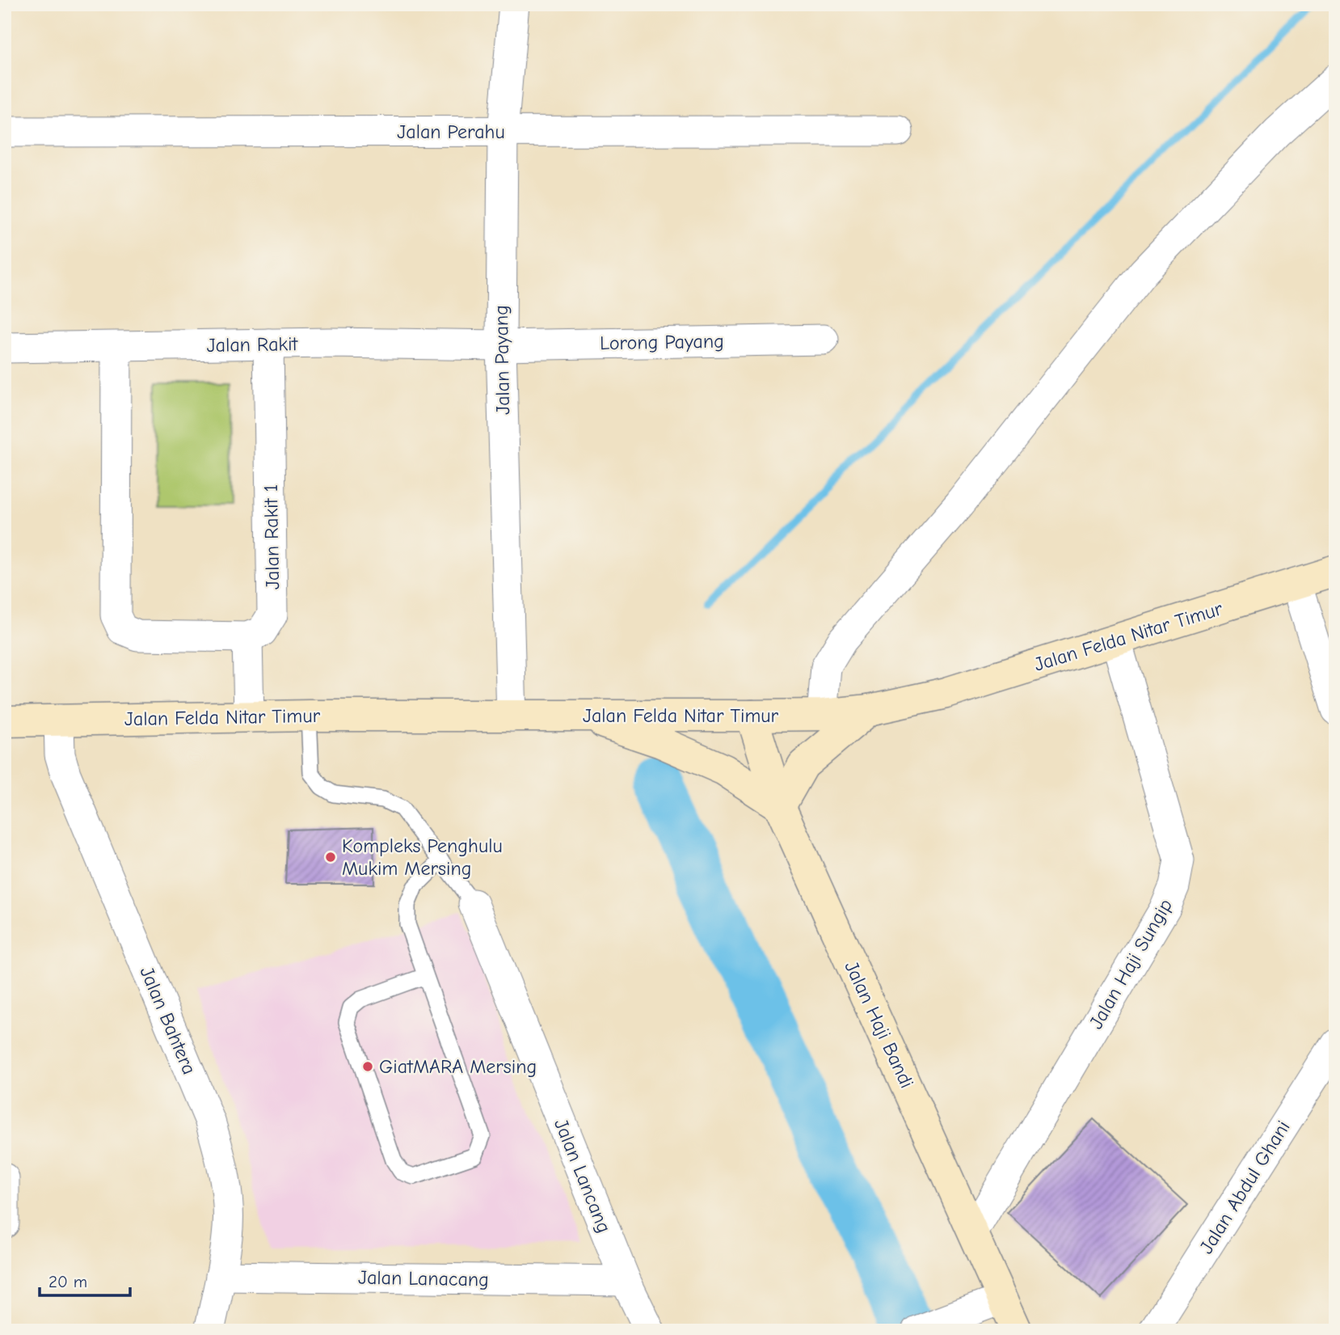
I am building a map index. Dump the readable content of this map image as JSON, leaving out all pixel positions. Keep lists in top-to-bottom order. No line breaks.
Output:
{"streets":{"main road":["Jalan Felda Nitar Timur","Jalan Haji Bandi"],"street":["Jalan Perahu","Lorong Payang","Jalan Rakit","Jalan Payang","Jalan Rakit 1","Jalan Haji Sungip","Jalan Bahtera","Jalan Lancang","Jalan Abdul Ghani","Jalan Lanacang"]},"crossings":[["Jalan Perahu","Jalan Payang"],["Lorong Payang","Jalan Rakit"],["Lorong Payang","Jalan Payang"],["Jalan Rakit","Jalan Payang"],["Jalan Rakit","Jalan Rakit 1"],["Jalan Payang","Jalan Felda Nitar Timur"],["Jalan Felda Nitar Timur","Jalan Haji Sungip"],["Jalan Felda Nitar Timur","Jalan Bahtera"],["Jalan Felda Nitar Timur","Jalan Haji Bandi"],["Jalan Haji Sungip","Jalan Haji Bandi"],["Jalan Bahtera","Jalan Lanacang"],["Jalan Lancang","Jalan Lanacang"]],"places":["Kompleks Penghulu Mukim Mersing","GiatMARA Mersing"],"scale_bar":"20 m"}
